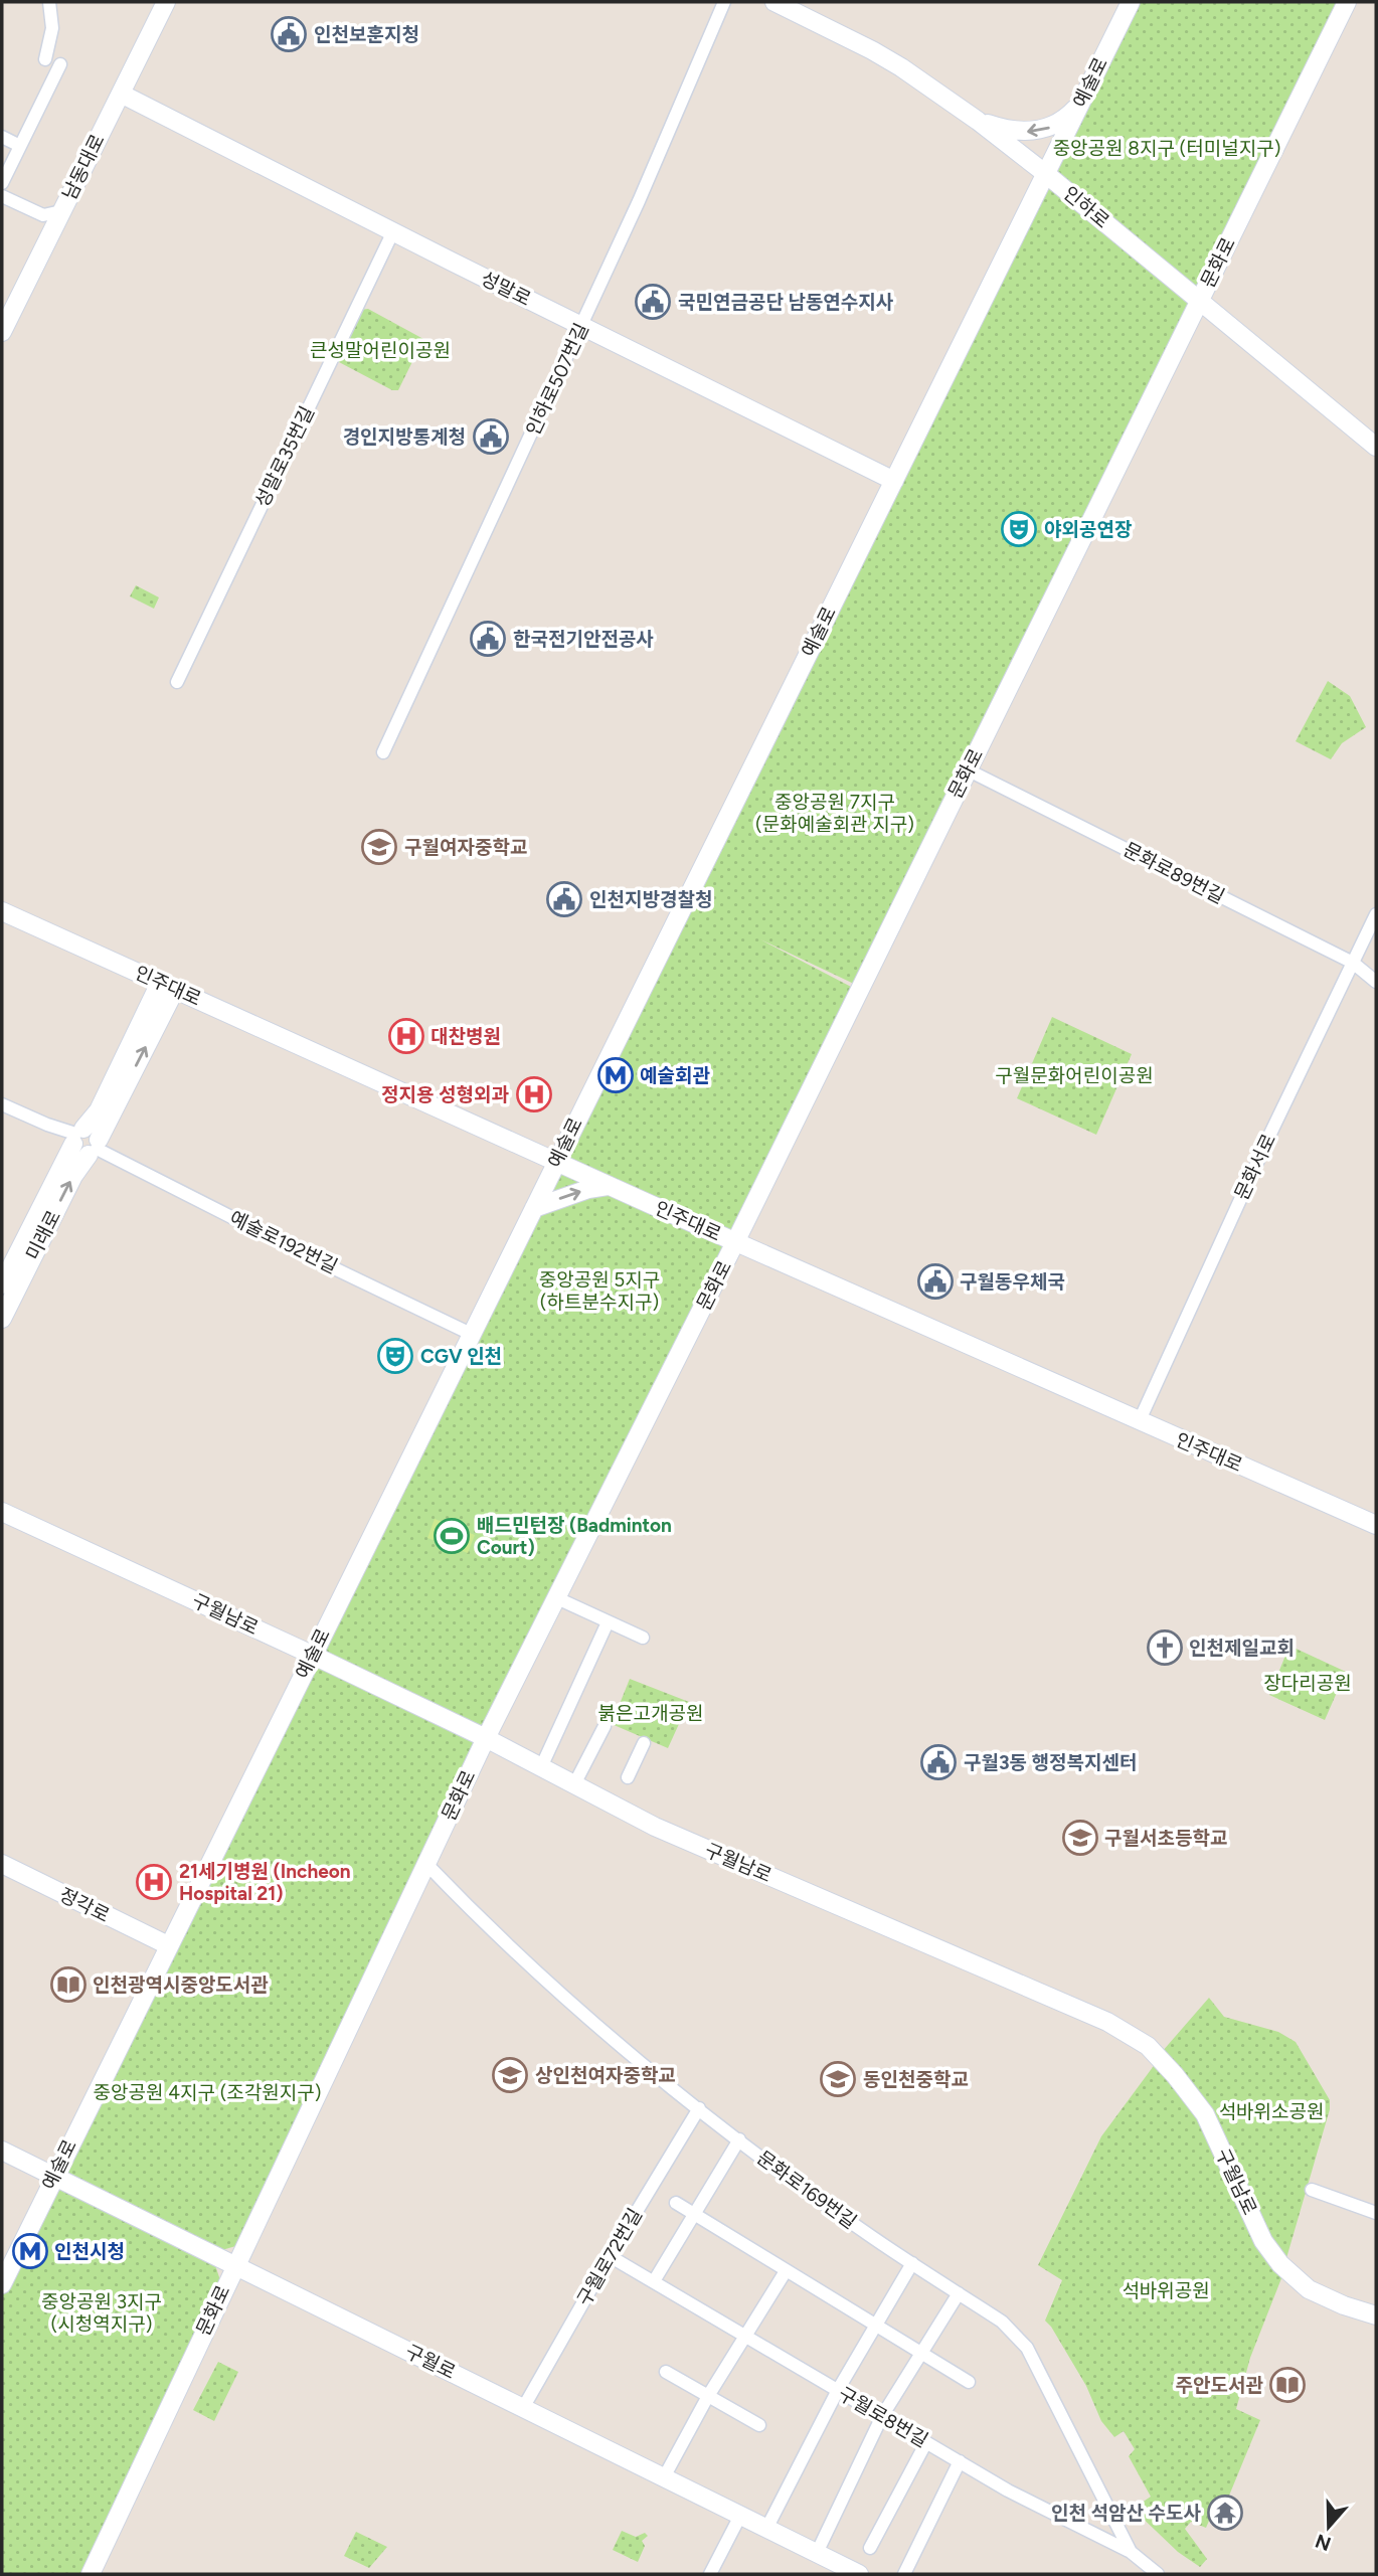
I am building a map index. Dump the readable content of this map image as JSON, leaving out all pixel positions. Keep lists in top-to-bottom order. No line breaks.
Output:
{"streets":{"main road":["예술로","남동대로","인하로","문화로","성말로","인주대로","미래로","구월남로","정각로","구월로"],"street":["인하로507번길","성말로35번길","문화로89번길","문화서로","예술로192번길","문화로169번길","구월로72번길","구월로8번길"]},"crossings":[["예술로","인하로"],["예술로","성말로"],["예술로","인주대로"],["예술로","예술로192번길"],["예술로","구월남로"],["예술로","정각로"],["예술로","구월로"],["남동대로","성말로"],["인하로","문화로"],["문화로","문화로89번길"],["문화로","인주대로"],["문화로","구월남로"],["문화로","문화로169번길"],["문화로","구월로"],["성말로","인하로507번길"],["성말로","성말로35번길"],["문화로89번길","문화서로"],["인주대로","문화서로"],["인주대로","미래로"],["미래로","예술로192번길"],["문화로169번길","구월로72번길"],["문화로169번길","구월로8번길"],["구월로72번길","구월로"],["구월로72번길","구월로8번길"]],"parks":["중앙공원 8지구 (터미널지구)","큰성말어린이공원","중앙공원 7지구 (문화예술회관 지구)","구월문화어린이공원","중앙공원 5지구 (하트분수지구)","장다리공원","붉은고개공원","중앙공원 4지구 (조각원지구)","석바위소공원","석바위공원","중앙공원 3지구 (시청역지구)"],"places":{"public building":["인천보훈지청","국민연금공단 남동연수지사","경인지방통계청","한국전기안전공사","인천지방경찰청","구월동우체국","구월3동 행정복지센터"],"theatre":["야외공연장","CGV 인천"],"school or university":["구월여자중학교","구월서초등학교","상인천여자중학교","동인천중학교"],"hospital":["대찬병원","정지용 성형외과","21세기병원 (Incheon Hospital 21)"],"metro station":["예술회관","인천시청"],"sports":["배드민턴장 (Badminton Court)"],"church":["인천제일교회"],"library":["인천광역시중앙도서관","주안도서관"],"temple":["인천 석암산 수도사"]},"north":"bottom"}
